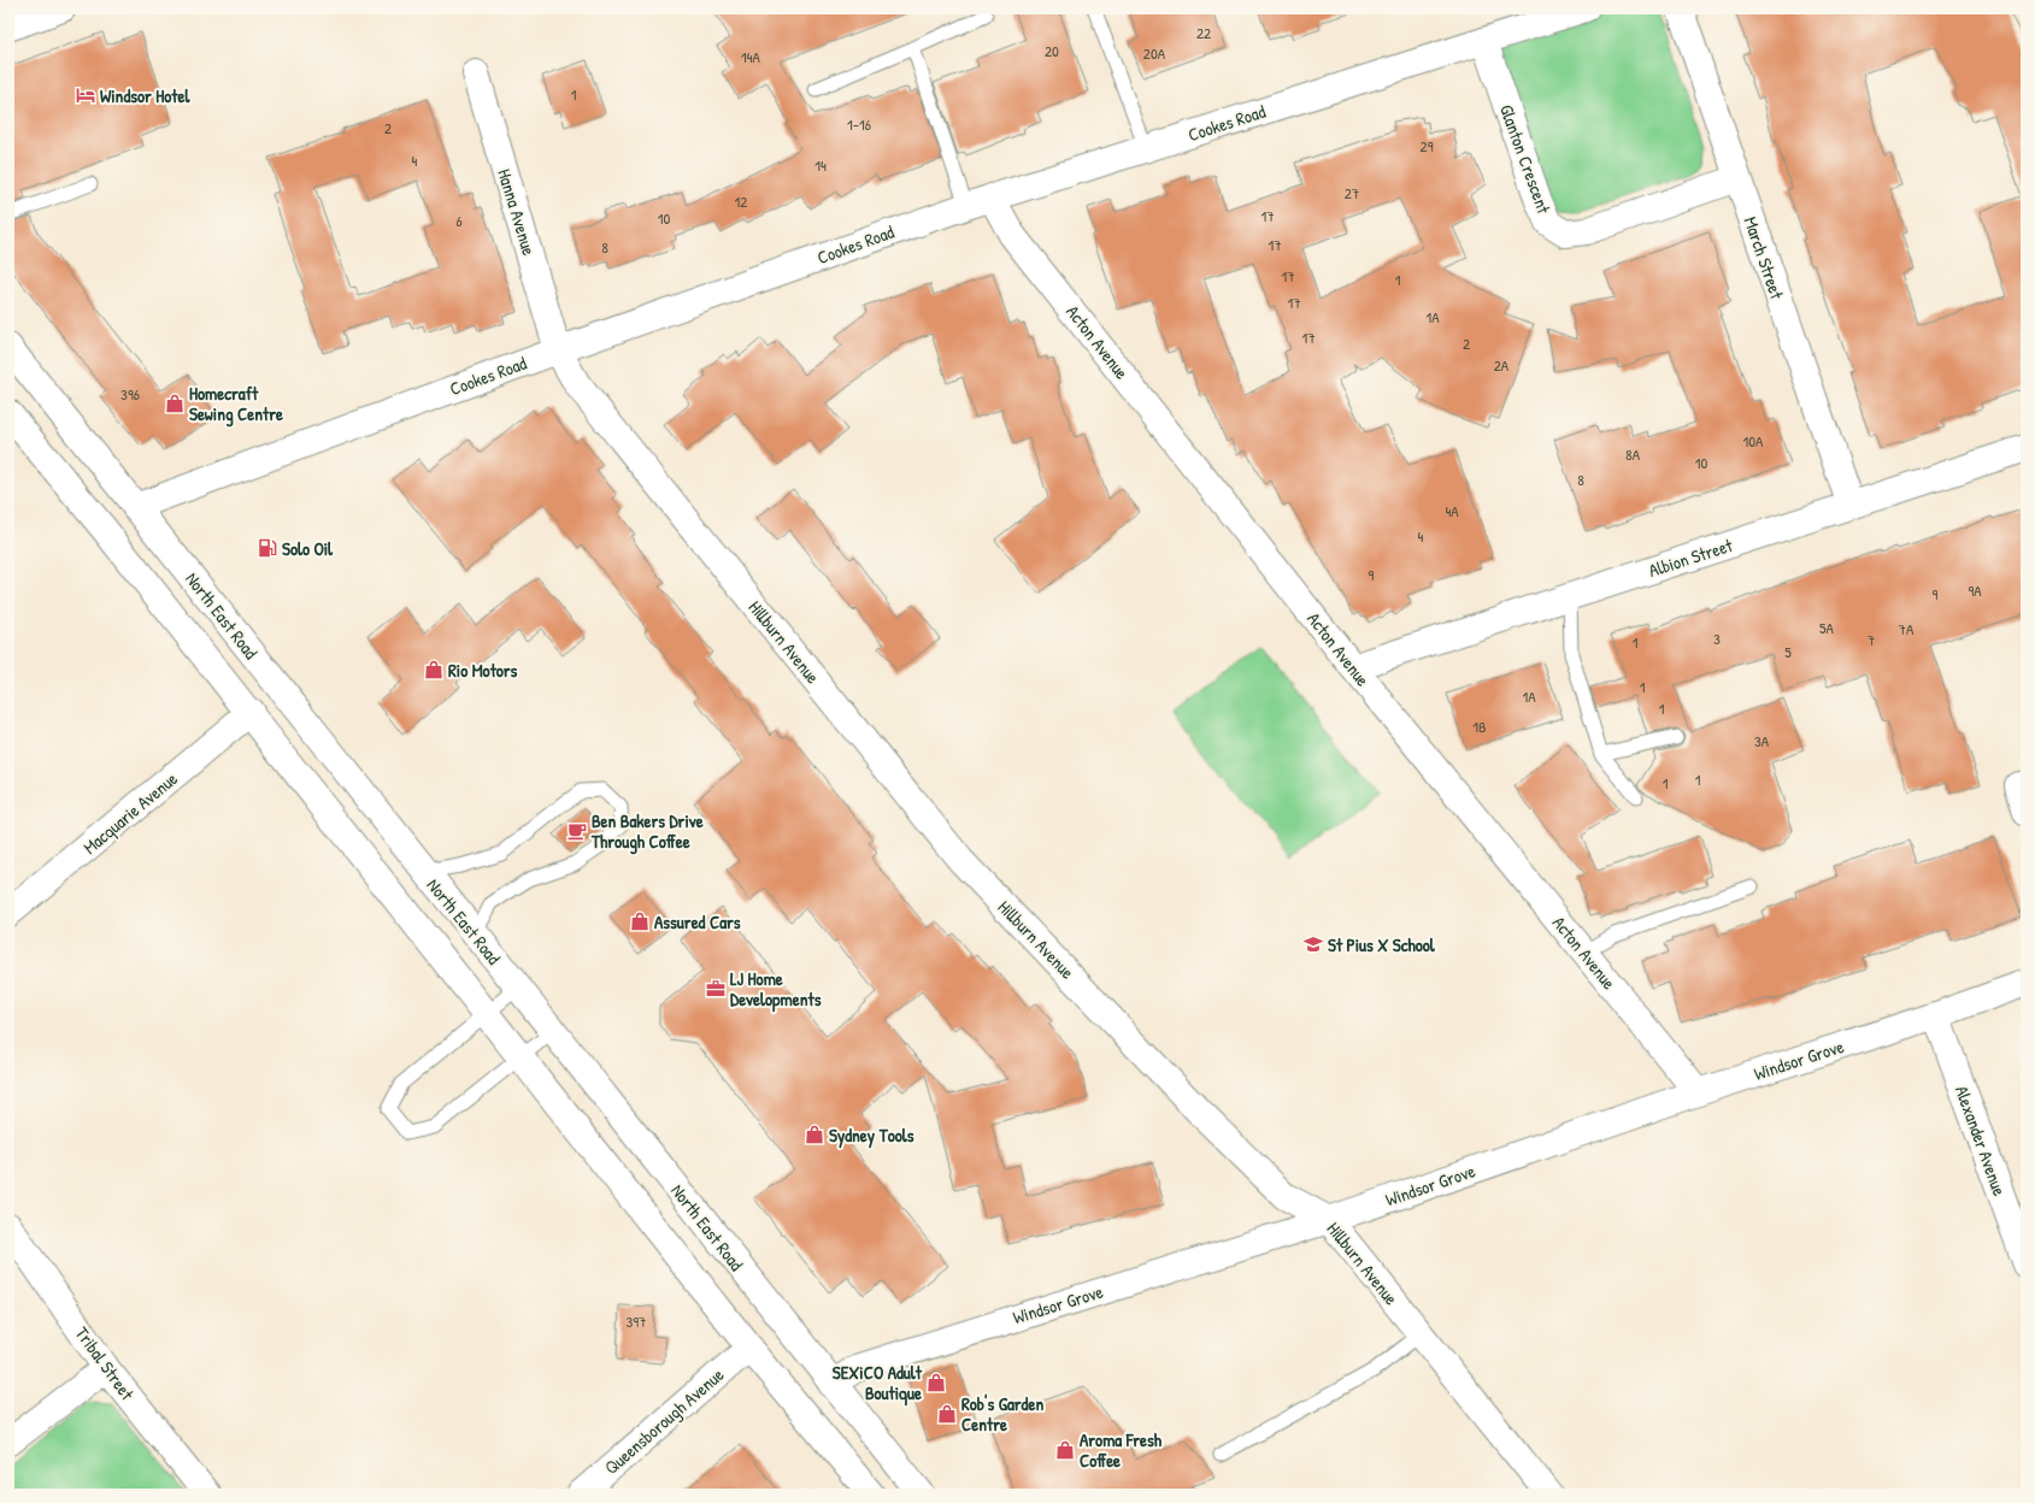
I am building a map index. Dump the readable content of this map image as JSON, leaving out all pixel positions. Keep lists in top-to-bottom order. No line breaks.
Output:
{"streets":{"main road":["Cookes Road","Glanton Crescent","Hanna Avenue","March Street","Acton Avenue","Albion Street","North East Road","Hillburn Avenue","Macquarie Avenue","Windsor Grove","Alexander Avenue","Tribal Street","Queensborough Avenue"]},"crossings":[["Cookes Road","Glanton Crescent"],["Cookes Road","Hanna Avenue"],["Cookes Road","Acton Avenue"],["Cookes Road","North East Road"],["Cookes Road","Hillburn Avenue"],["Glanton Crescent","March Street"],["Hanna Avenue","Hillburn Avenue"],["March Street","Albion Street"],["Acton Avenue","Albion Street"],["Acton Avenue","Windsor Grove"],["North East Road","Macquarie Avenue"],["North East Road","Windsor Grove"],["North East Road","Queensborough Avenue"],["Hillburn Avenue","Windsor Grove"],["Windsor Grove","Alexander Avenue"]],"places":{"hotel":["Windsor Hotel"],"shop":["Homecraft Sewing Centre","Rio Motors","Assured Cars","Sydney Tools","SEXiCO Adult Boutique","Rob's Garden Centre","Aroma Fresh Coffee"],"fuel station":["Solo Oil"],"cafe":["Ben Bakers Drive Through Coffee"],"school or university":["St Pius X School"],"office":["LJ Home Developments"]},"house_numbers":["22","20","20A","14A","1","1-16","2","29","4","14","27","12","17","10","6","17","8","17","1","17","1A","17","2","2A","396","10A","8A","10","8","4A","4","9","9A","9","5A","7A","3","7","1","5","1","1A","1","1B","3A","1","1","397"]}
